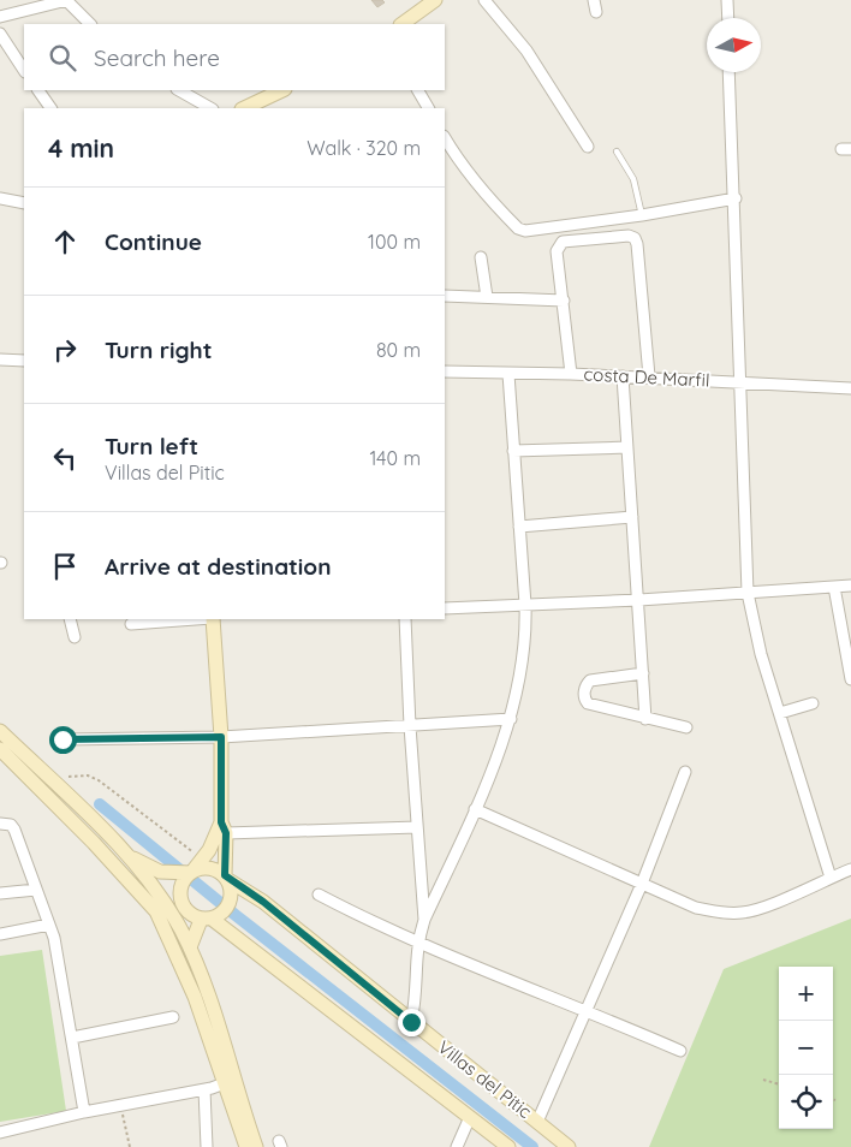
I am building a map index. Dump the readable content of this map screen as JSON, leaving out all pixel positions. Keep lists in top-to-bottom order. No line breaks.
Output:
{"streets":{"street":["costa De Marfil","Villas del Pitic"]},"north":"right","page":{"search":"Search here","heading":["4 min","Walk · 320 m"],"list":[["Continue","100 m"],["Turn right","80 m"],["Turn left","Villas del Pitic","140 m"],"Arrive at destination"],"map_buttons":["+","−"]}}
